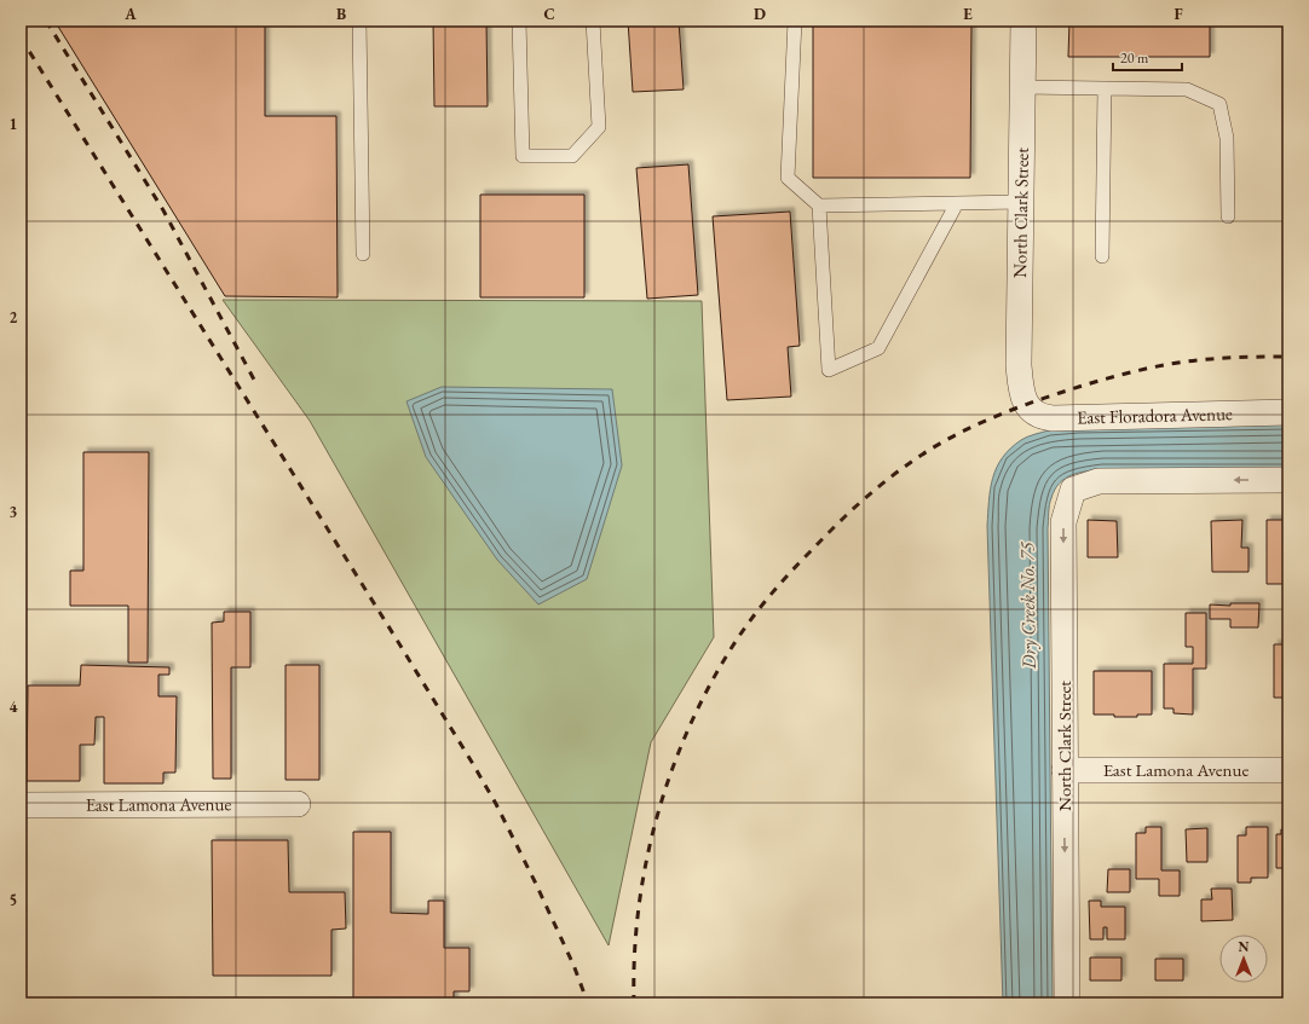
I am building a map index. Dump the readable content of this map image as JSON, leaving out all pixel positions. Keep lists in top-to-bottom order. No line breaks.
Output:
{"streets":{"street":["North Clark Street","East Floradora Avenue","East Lamona Avenue"]},"crossings":[["North Clark Street","East Floradora Avenue"],["North Clark Street","East Lamona Avenue"]],"water":["Dry Creek No. 75"],"scale_bar":"20 m","north":"top","grid":{"columns":["A","B","C","D","E","F"],"rows":["1","2","3","4","5"]}}
